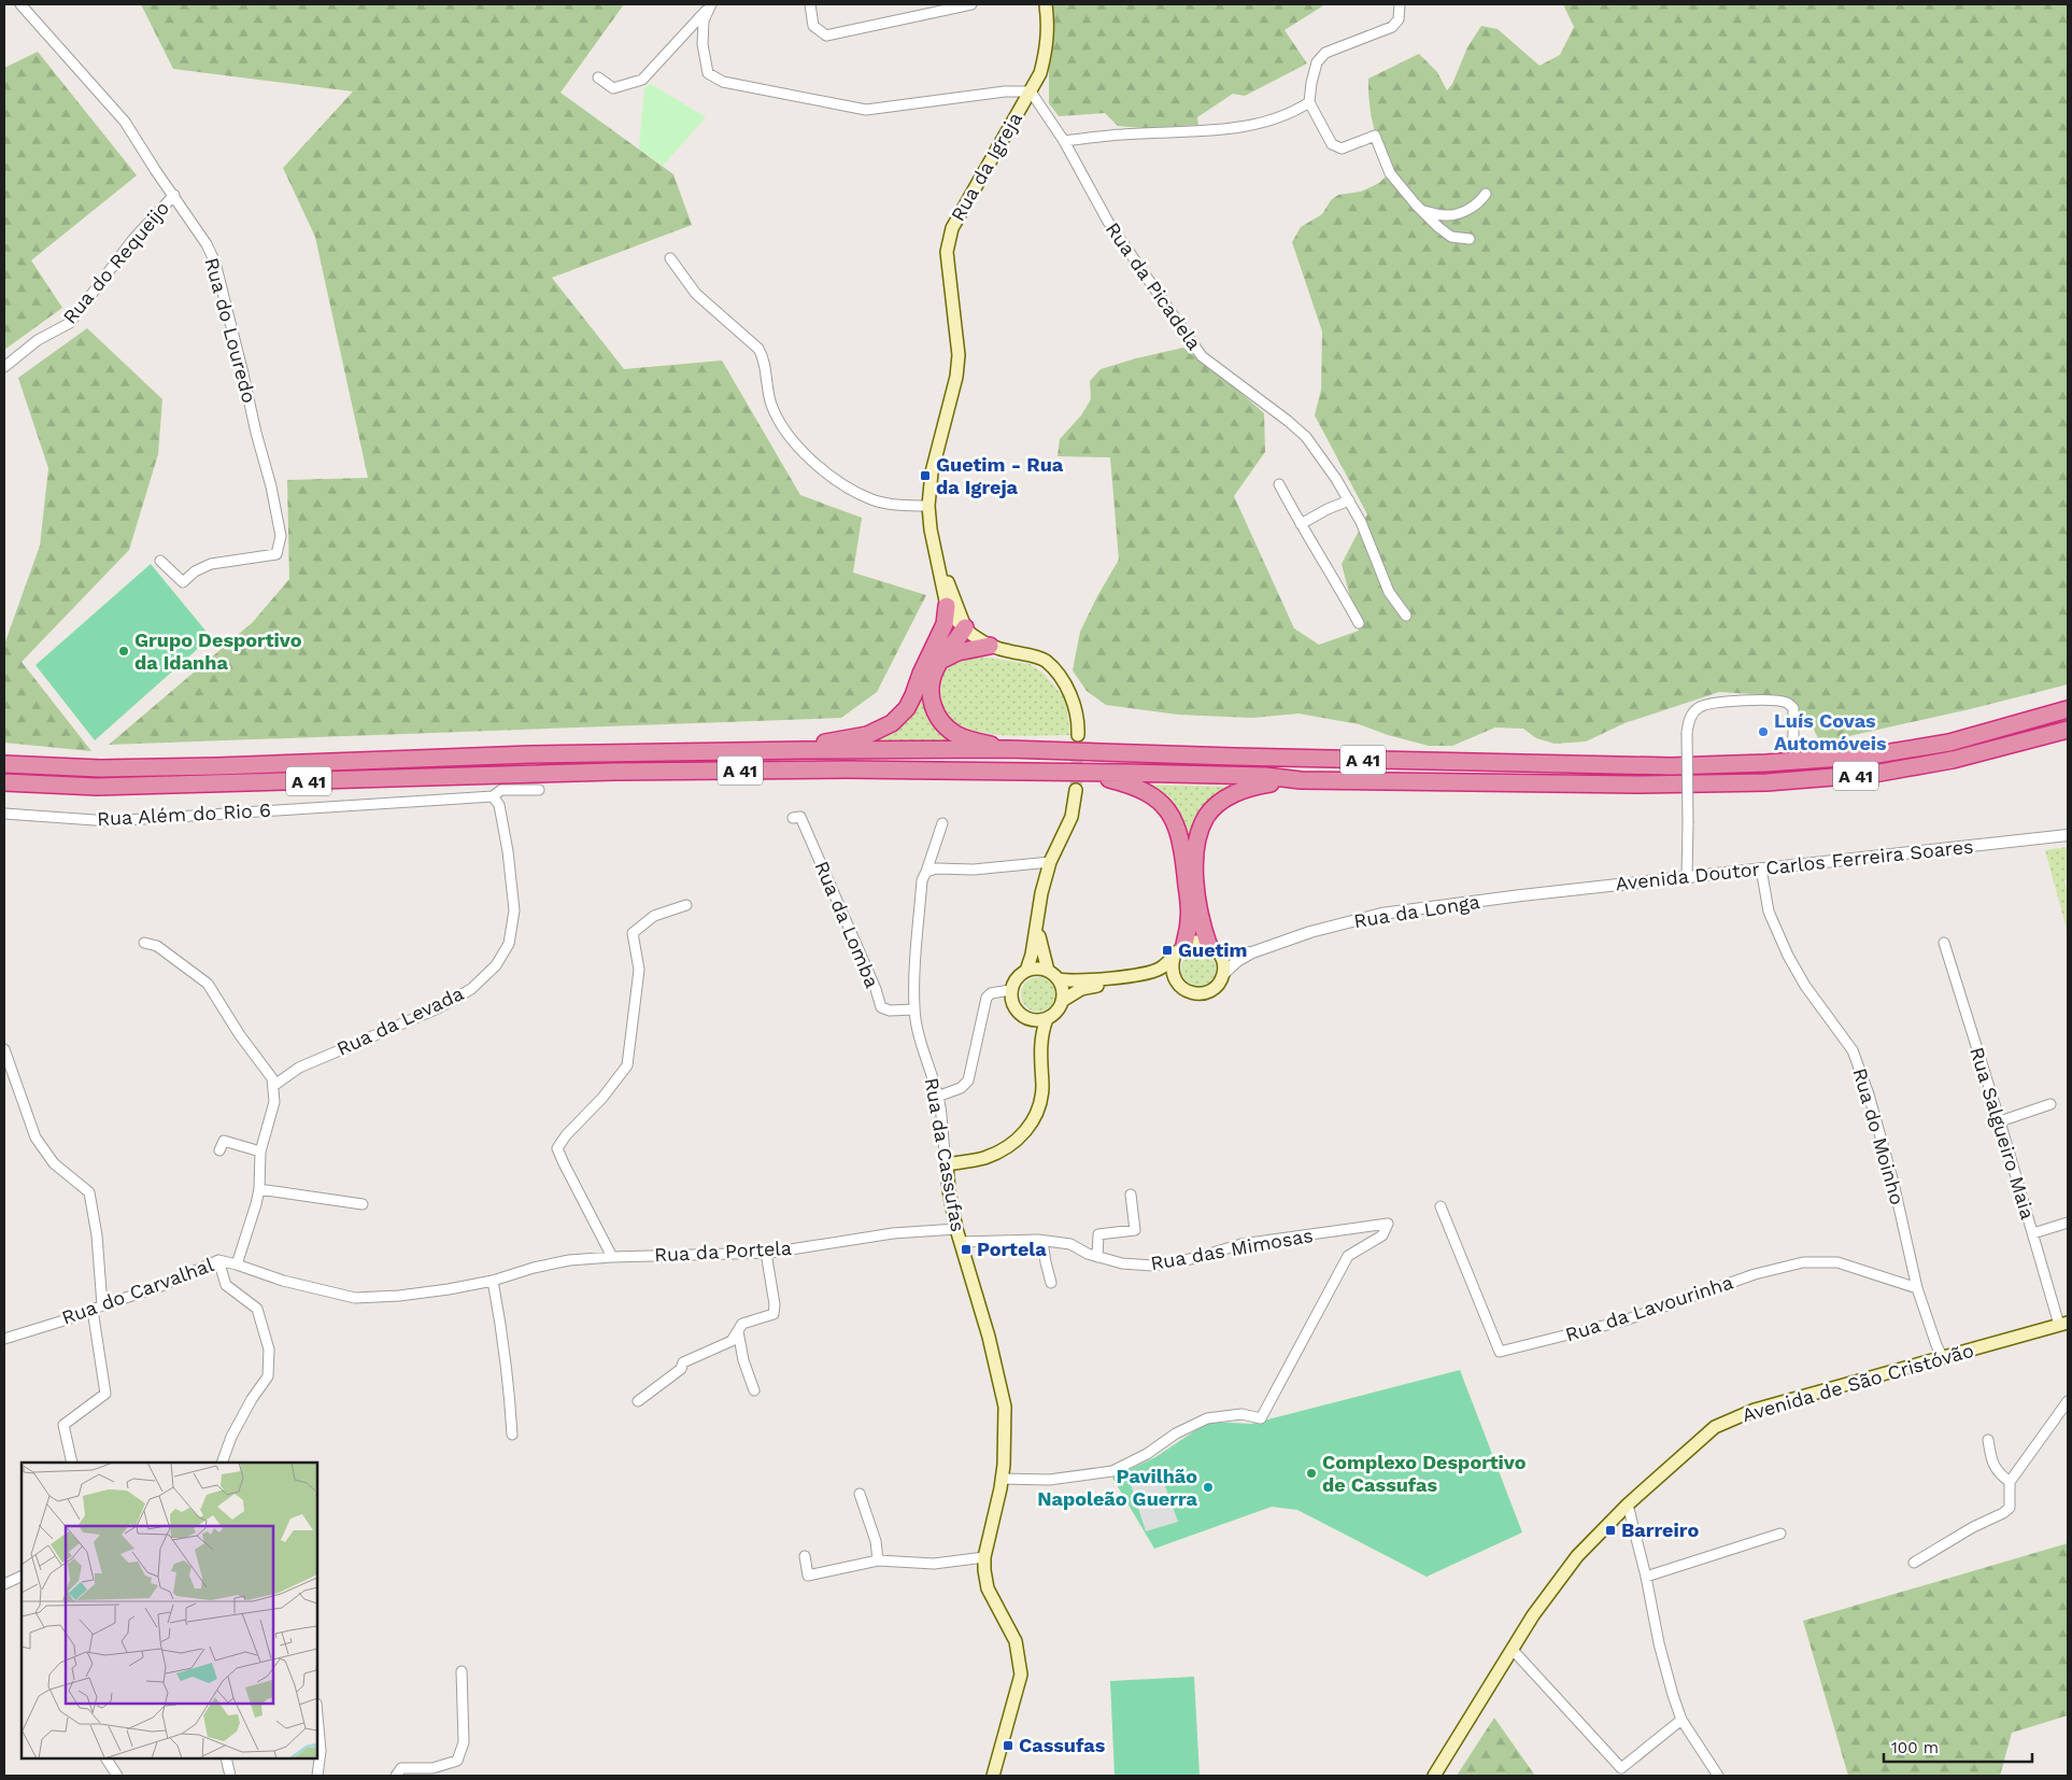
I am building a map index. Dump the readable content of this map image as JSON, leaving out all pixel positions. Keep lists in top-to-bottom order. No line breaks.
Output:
{"streets":{"highway":["A 41"],"main road":["Rua da Igreja","Rua da Longa","Rua da Cassufas","Avenida de São Cristóvão"],"street":["Rua do Requeijo","Rua da Picadela","Rua do Louredo","Rua Além do Rio 6","Avenida Doutor Carlos Ferreira Soares","Rua da Lomba","Rua da Levada","Rua Salgueiro Maia","Rua do Moinho","Rua das Mimosas","Rua da Portela","Rua do Carvalhal","Rua da Lavourinha"]},"crossings":[["Rua da Igreja","Rua da Picadela"],["Rua do Requeijo","Rua do Louredo"],["Rua Além do Rio 6","Rua da Levada"],["Avenida Doutor Carlos Ferreira Soares","Rua da Longa"],["Avenida Doutor Carlos Ferreira Soares","Rua do Moinho"],["Rua da Lomba","Rua da Cassufas"],["Rua Salgueiro Maia","Avenida de São Cristóvão"],["Rua do Moinho","Rua da Lavourinha"],["Rua do Moinho","Avenida de São Cristóvão"],["Rua da Cassufas","Rua das Mimosas"],["Rua da Cassufas","Rua da Portela"],["Rua da Portela","Rua do Carvalhal"]],"places":{"transit":["Guetim - Rua da Igreja","Guetim","Portela","Barreiro","Cassufas"],"other":["Grupo Desportivo da Idanha","Luís Covas Automóveis","Complexo Desportivo de Cassufas","Pavilhão Napoleão Guerra"]},"scale_bar":"100 m"}
